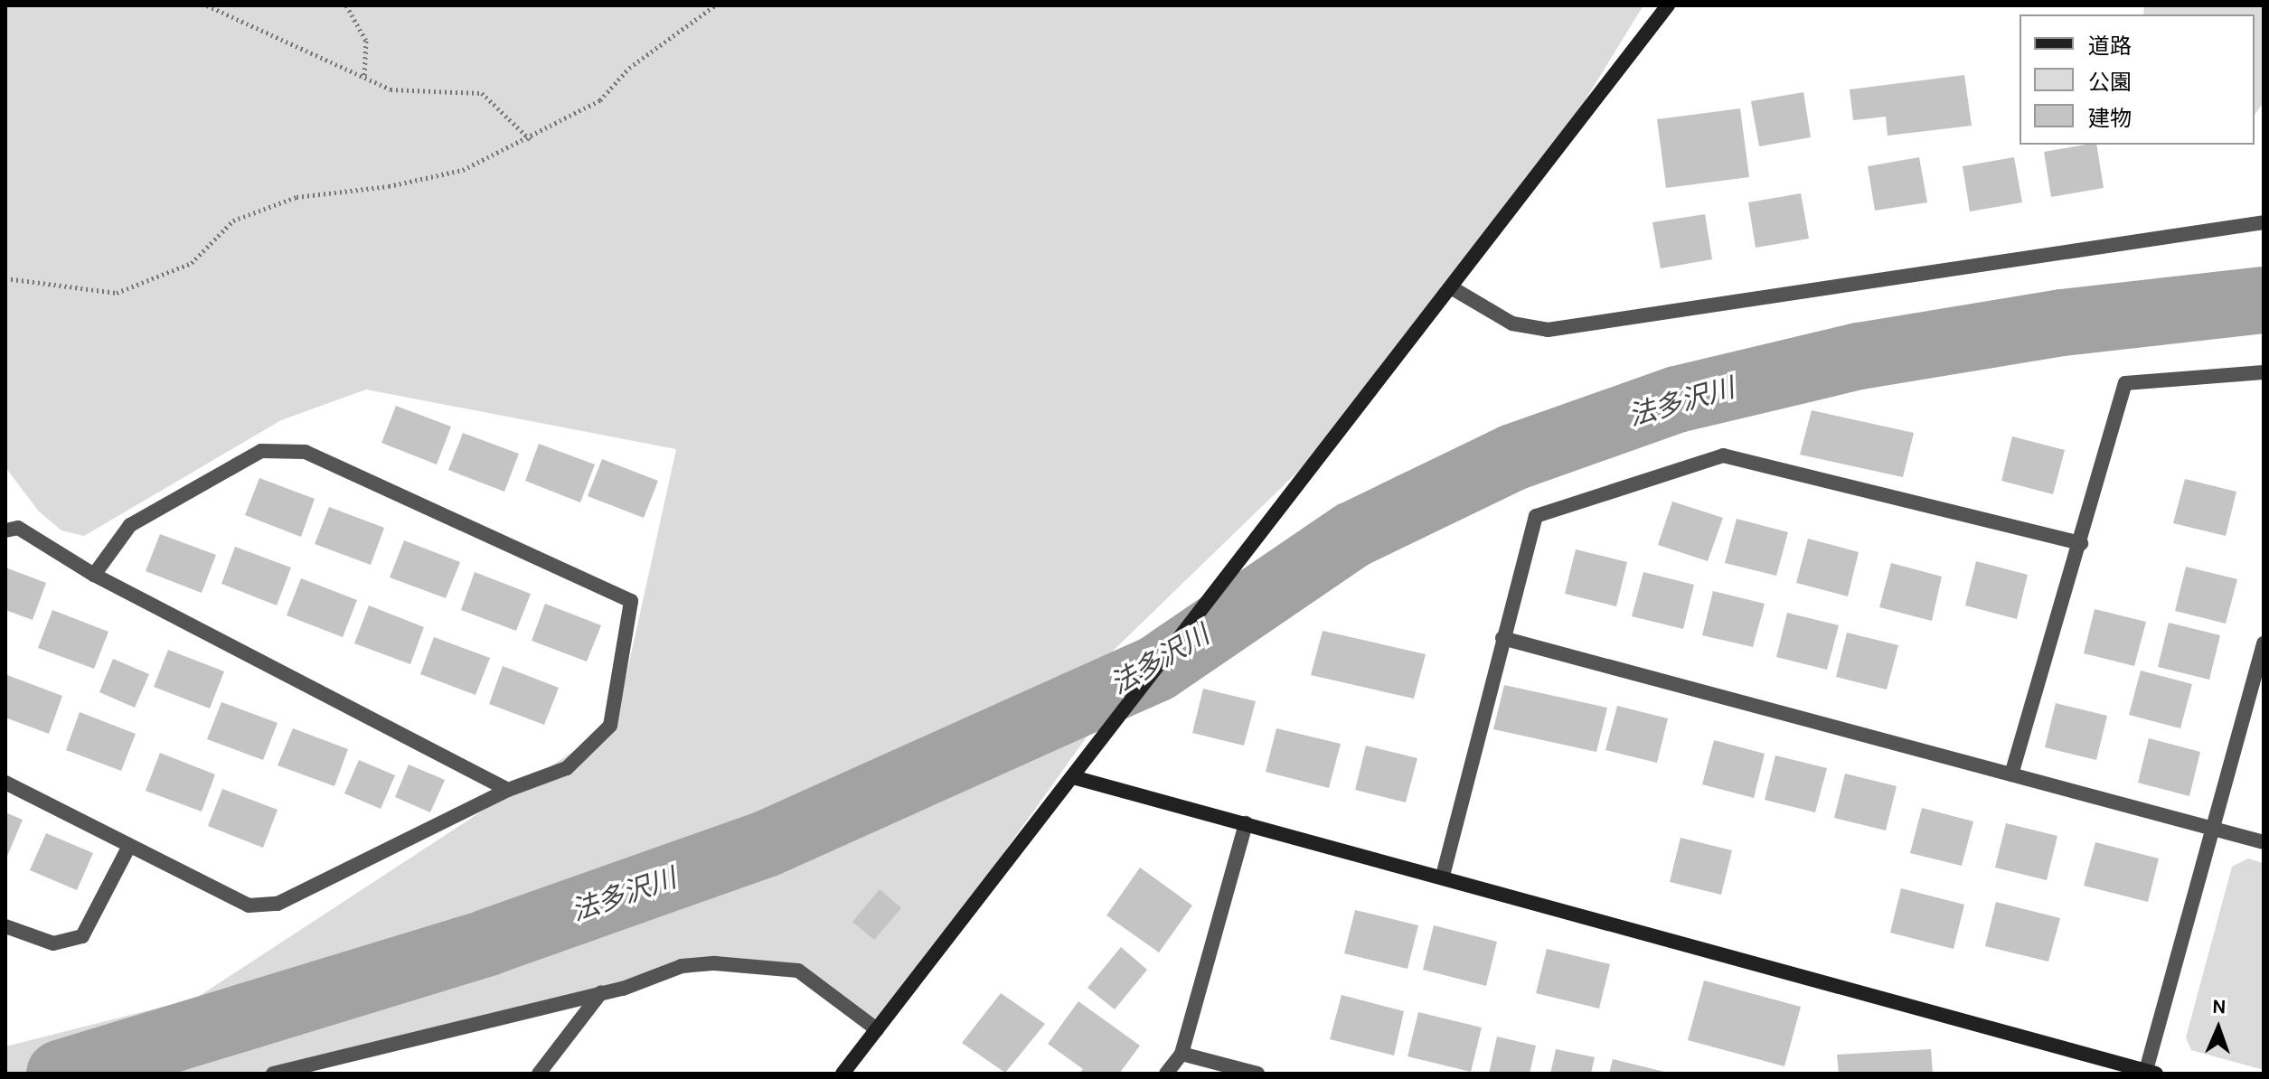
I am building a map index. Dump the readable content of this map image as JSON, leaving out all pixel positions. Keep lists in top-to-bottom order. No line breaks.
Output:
{"water":["法多沢川"],"legend":["道路","公園","建物"],"north":"top"}
